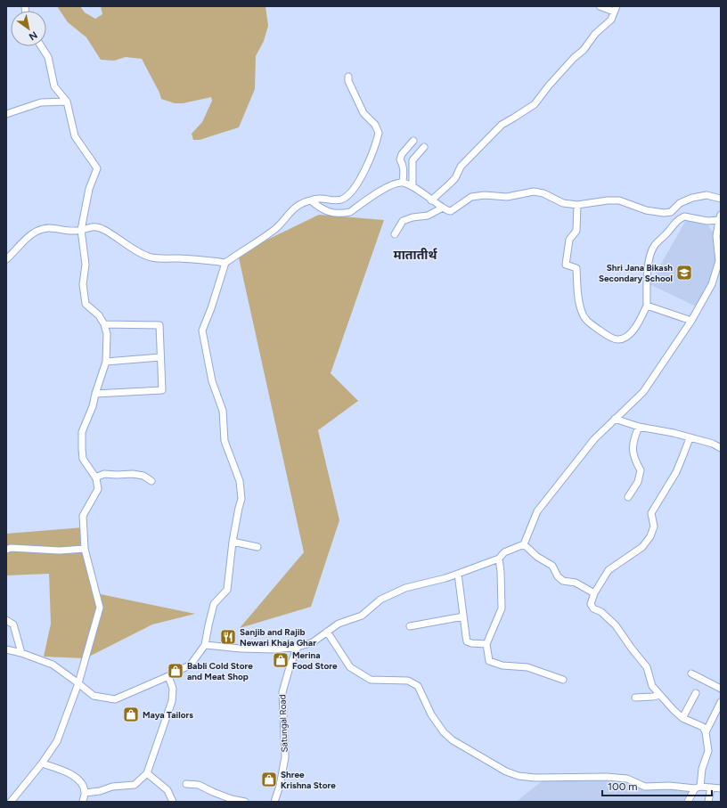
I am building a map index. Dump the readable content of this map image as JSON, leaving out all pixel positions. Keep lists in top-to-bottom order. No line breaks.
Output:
{"streets":{"street":["Satungal Road"]},"districts":["मातातीर्थ"],"places":{"school or university":["Shri Jana Bikash Secondary School"],"restaurant":["Sanjib and Rajib Newari Khaja Ghar"],"shop":["Merina Food Store","Babli Cold Store and Meat Shop","Maya Tailors","Shree Krishna Store"]},"scale_bar":"100 m","north":"bottom right"}
